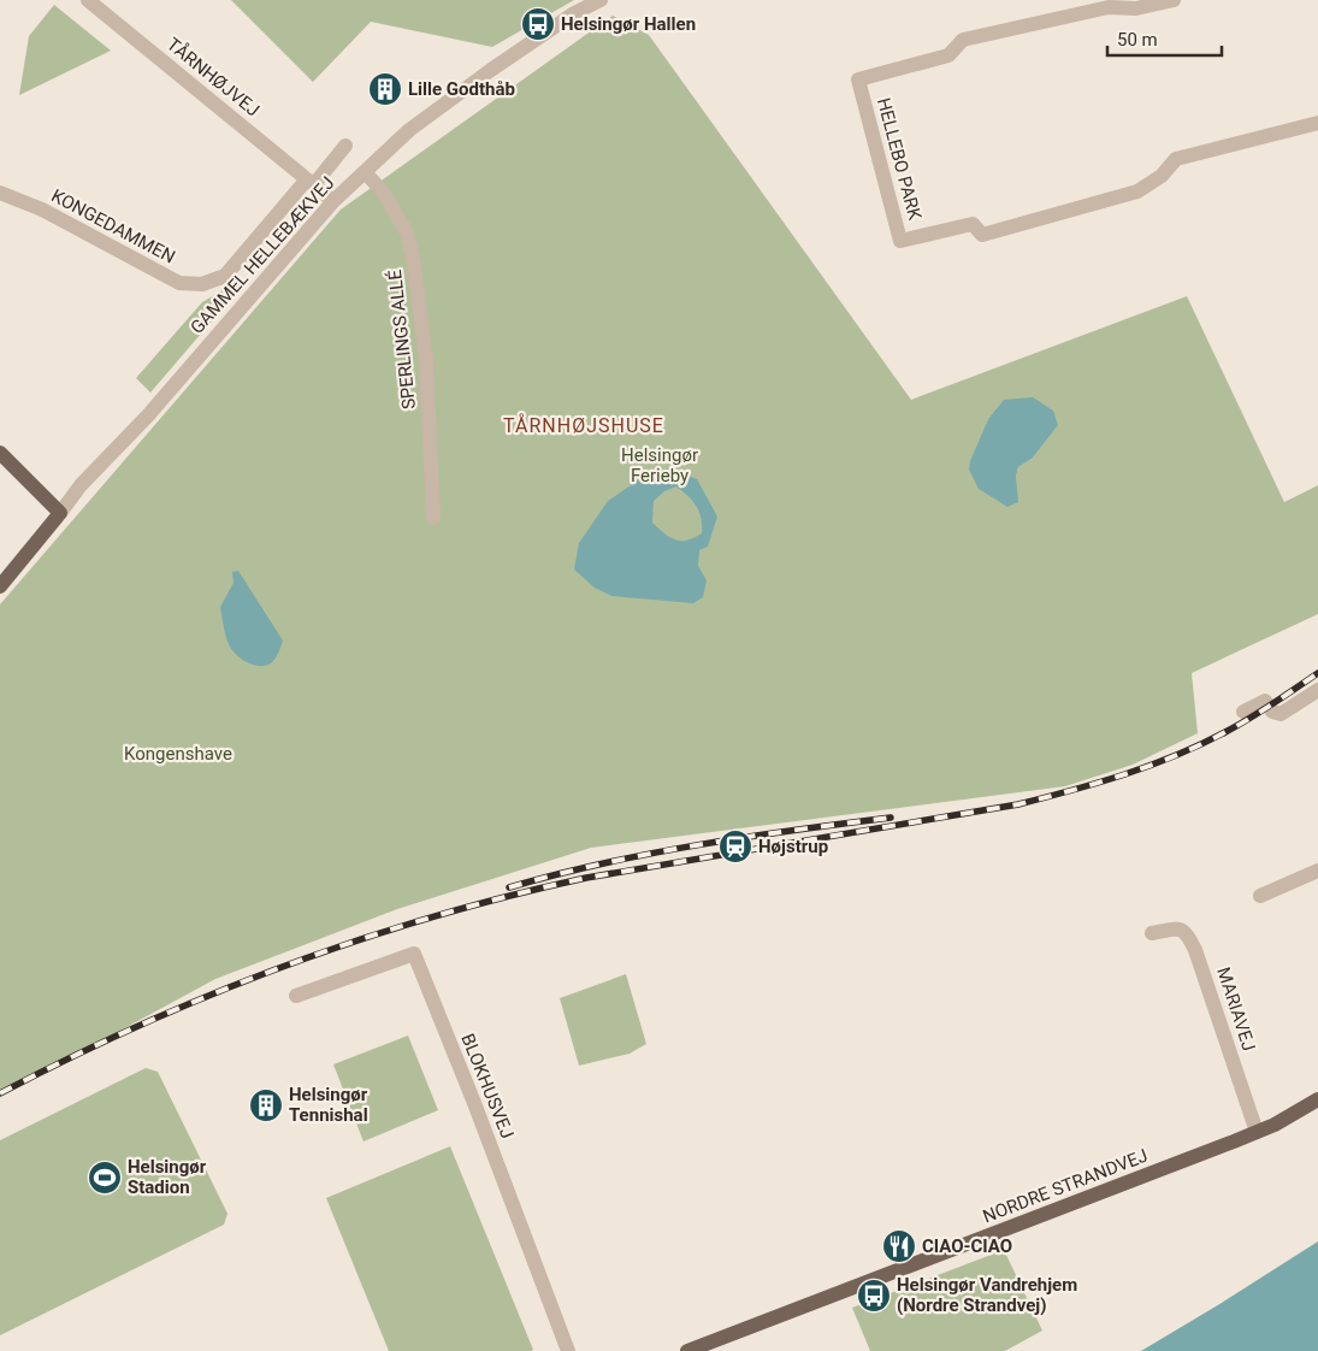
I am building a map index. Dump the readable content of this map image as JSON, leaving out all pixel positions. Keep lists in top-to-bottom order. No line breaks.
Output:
{"streets":{"main road":["GAMMEL HELLEBÆKVEJ","NORDRE STRANDVEJ"],"street":["TÅRNHØJVEJ","HELLEBO PARK","KONGEDAMMEN","SPERLINGS ALLÉ","MARIAVEJ","BLOKHUSVEJ"]},"crossings":[["TÅRNHØJVEJ","KONGEDAMMEN"],["TÅRNHØJVEJ","GAMMEL HELLEBÆKVEJ"],["GAMMEL HELLEBÆKVEJ","SPERLINGS ALLÉ"],["MARIAVEJ","NORDRE STRANDVEJ"]],"districts":["TÅRNHØJSHUSE"],"parks":["Helsingør Ferieby","Kongenshave"],"places":{"bus stop":["Helsingør Hallen","Helsingør Vandrehjem (Nordre Strandvej)"],"building":["Lille Godthåb","Helsingør Tennishal"],"station":["Højstrup"],"sports":["Helsingør Stadion"],"restaurant":["CIAO-CIAO"]},"scale_bar":"50 m"}
